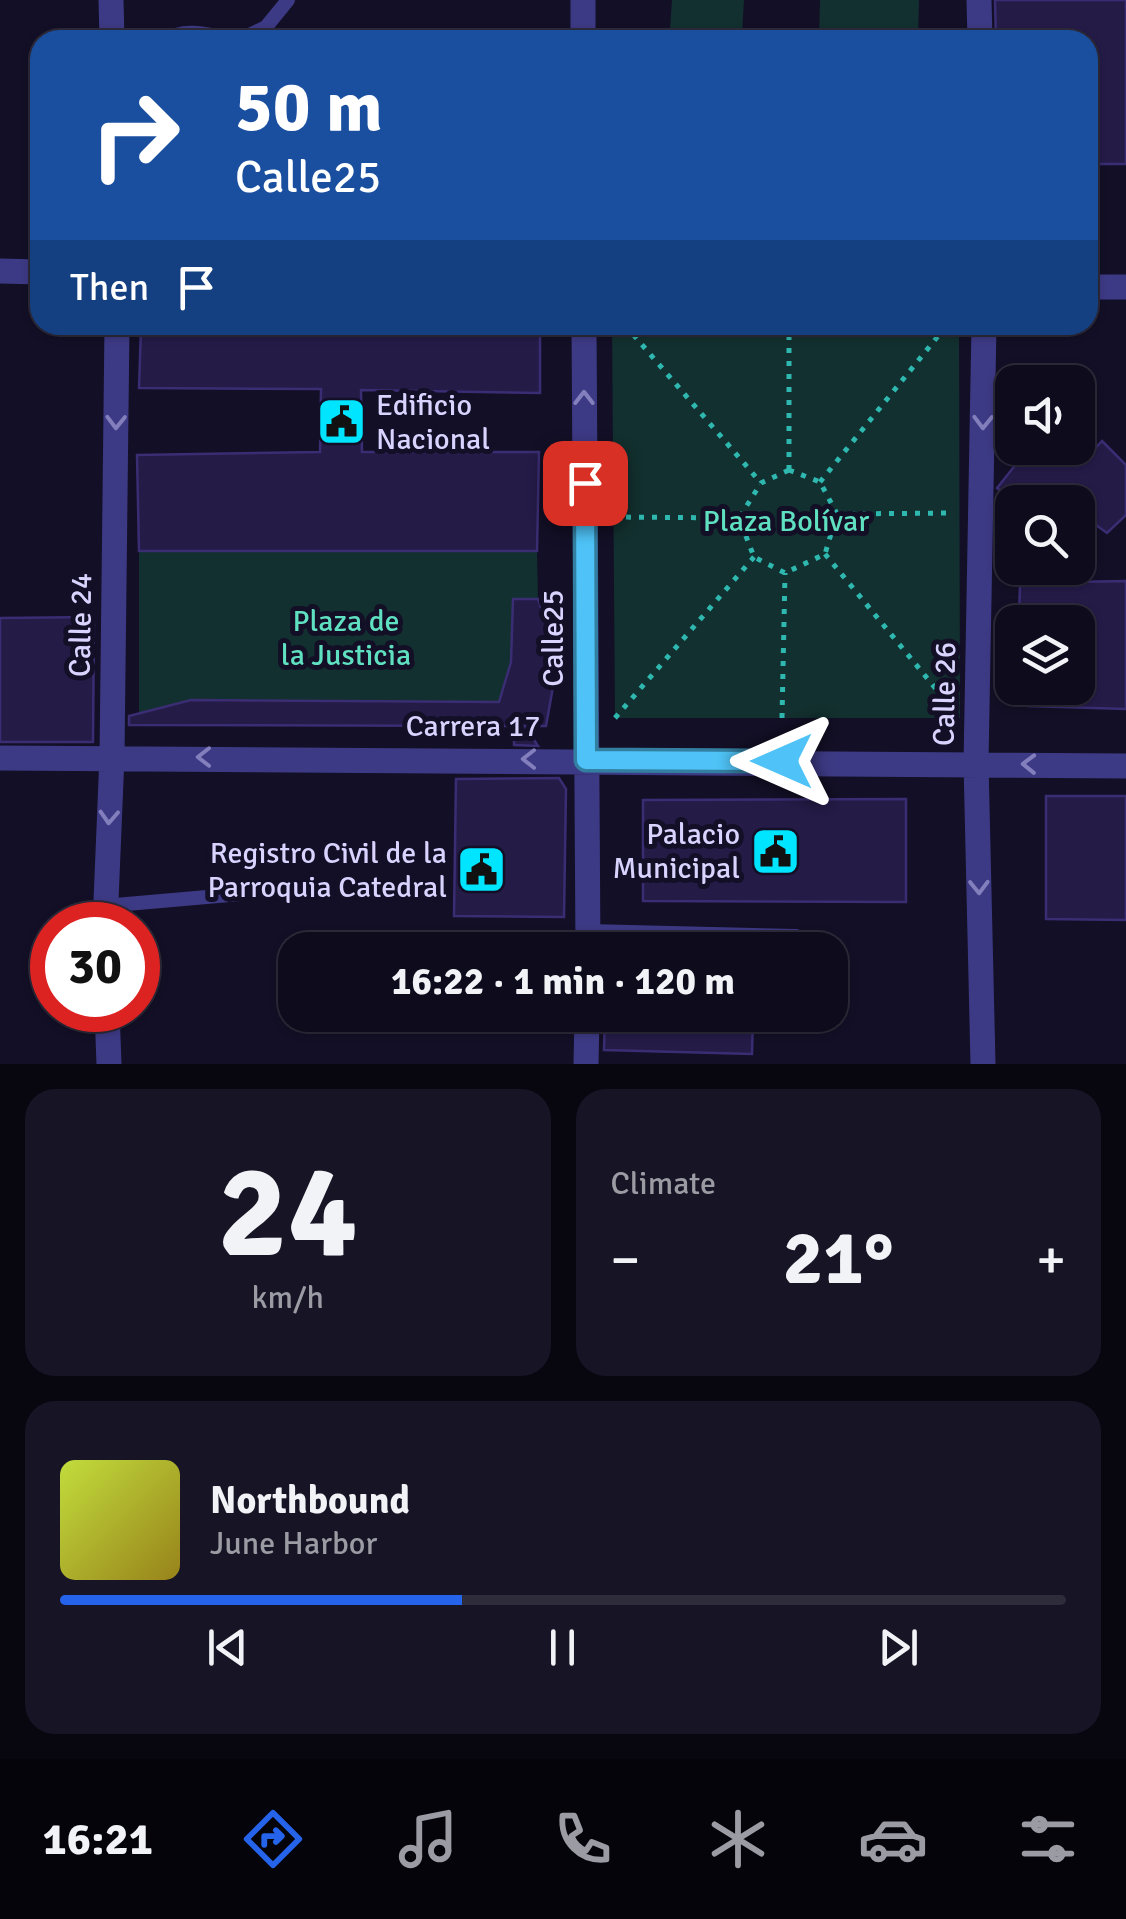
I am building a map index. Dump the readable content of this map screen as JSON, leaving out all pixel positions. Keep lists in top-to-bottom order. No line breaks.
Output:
{"streets":{"street":["Calle 24","Calle25","Calle 26","Carrera 17"]},"crossings":[["Calle 24","Carrera 17"],["Calle25","Carrera 17"],["Calle 26","Carrera 17"]],"one_way":["Calle 24","Calle25","Calle 26","Carrera 17"],"parks":["Plaza Bolívar","Plaza de la Justicia"],"places":{"public building":["Edificio Nacional","Palacio Municipal","Registro Civil de la Parroquia Catedral"]},"page":{"turn":["50 m","Calle25"],"then":"Then","limit":"30","trip":"16:22 · 1 min · 120 m","tile":[["24","km/h"],"Climate"],"heat":["−","21°","+"],"song":["Northbound","June Harbor"],"tabs":"16:21"}}
